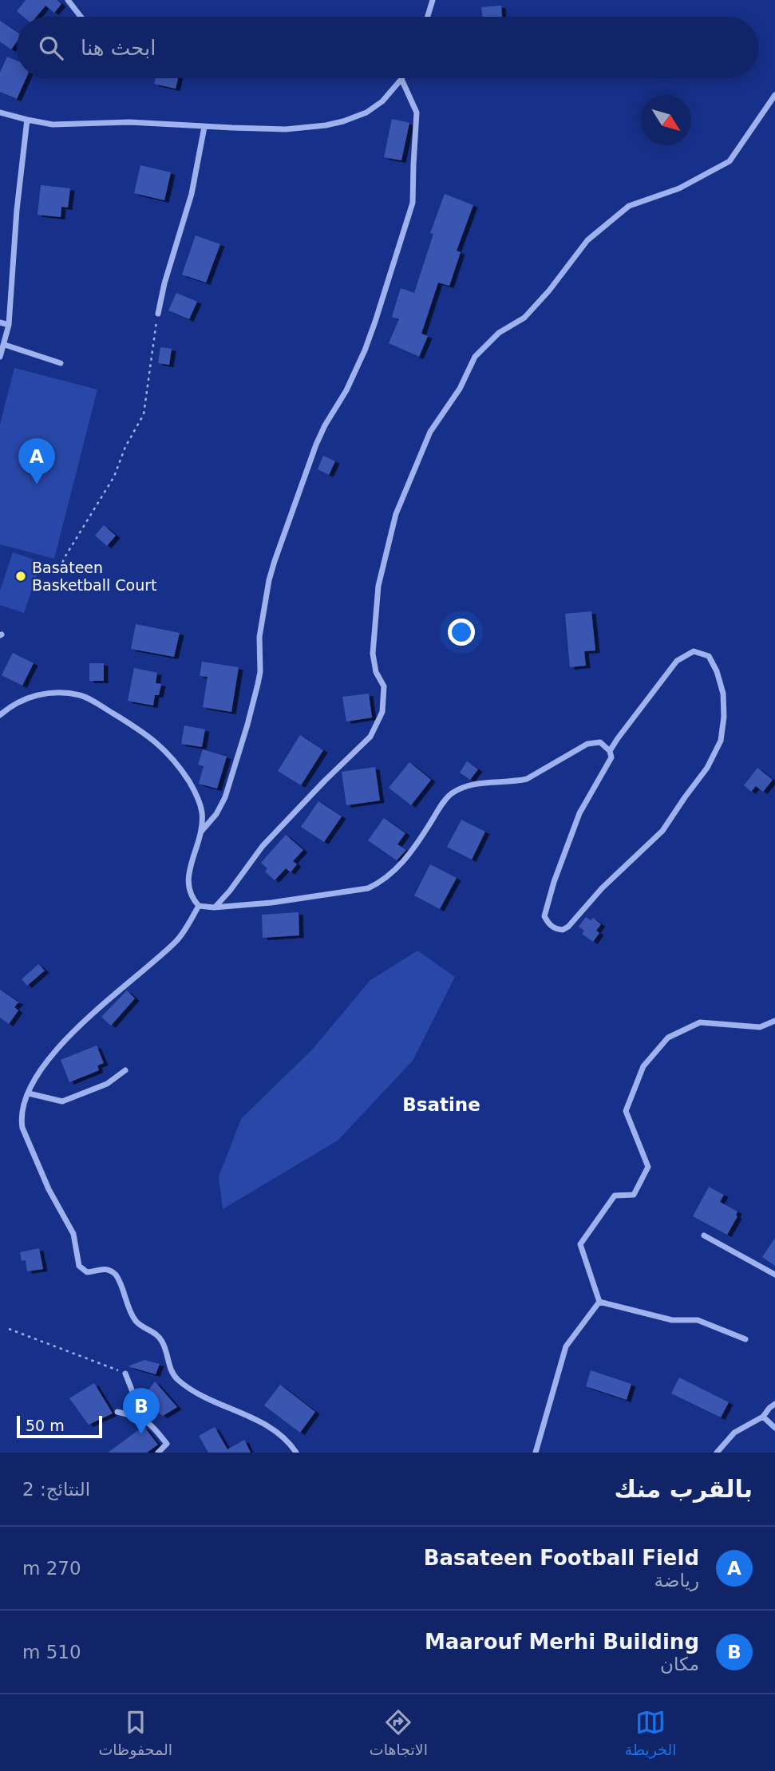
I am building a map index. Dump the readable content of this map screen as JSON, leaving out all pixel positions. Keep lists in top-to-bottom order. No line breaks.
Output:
{"districts":["Bsatine"],"places":["Basateen Basketball Court"],"scale_bar":"50 m","north":"bottom right","page":{"search":"ابحث هنا","pins":["A","B"],"scale":"50 m","heading":["بالقرب منك","النتائج: 2"],"list":[{"mark":"A","name":"Basateen Football Field","note":"رياضة","value":"270 m"},{"mark":"B","name":"Maarouf Merhi Building","note":"مكان","value":"510 m"}],"nav":["الخريطة","الاتجاهات","المحفوظات"]}}
